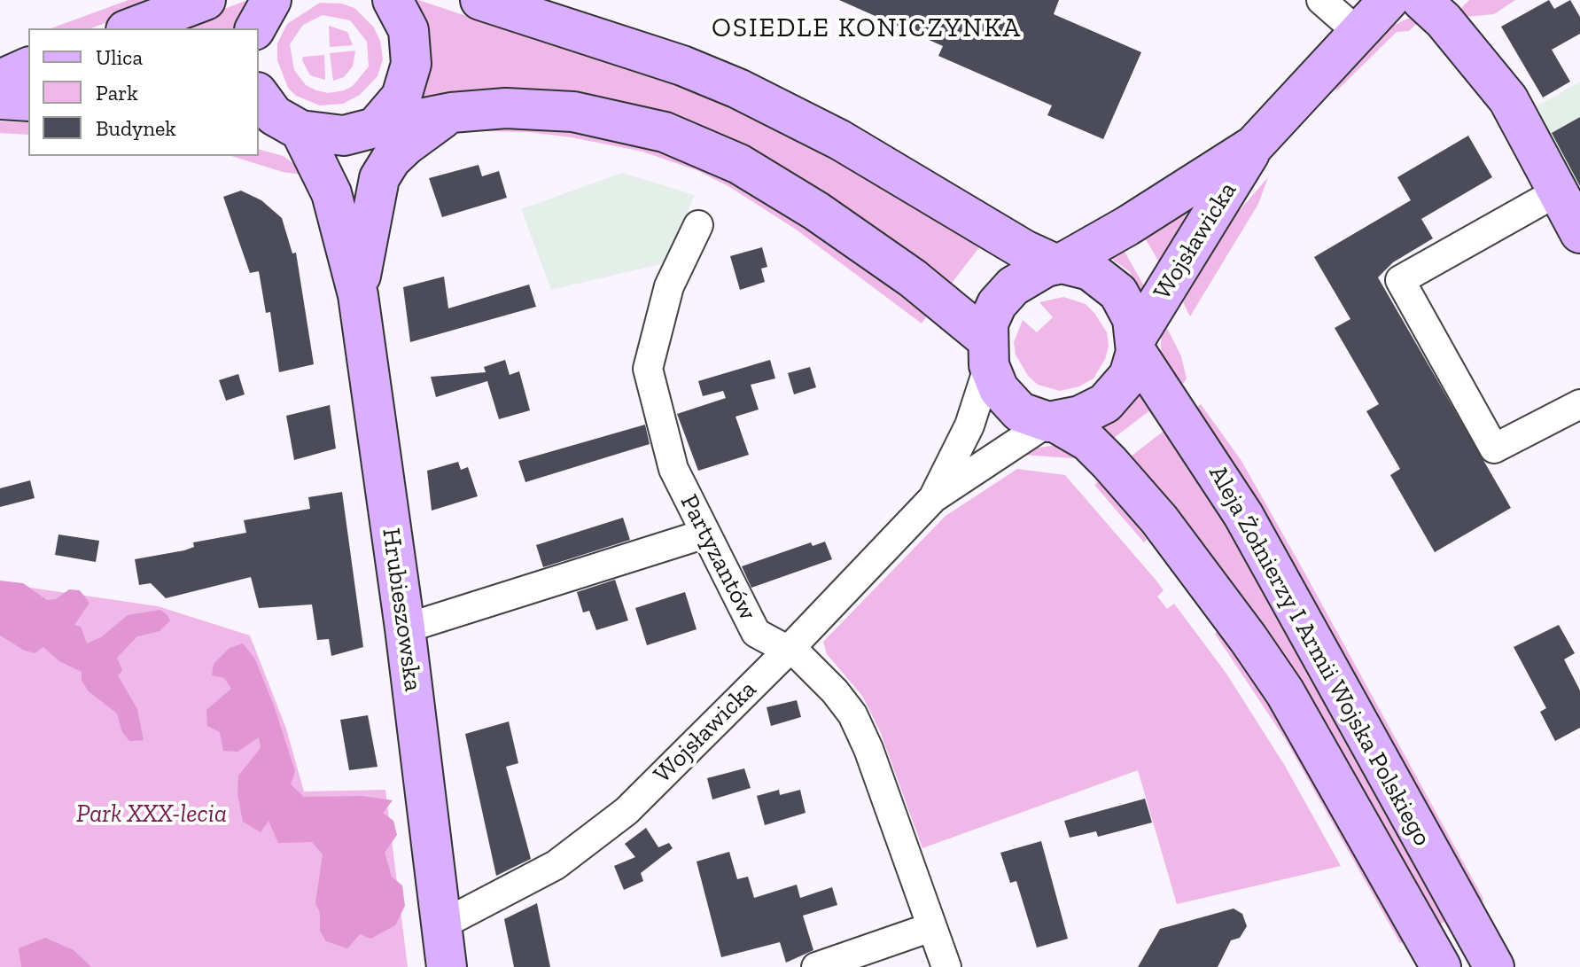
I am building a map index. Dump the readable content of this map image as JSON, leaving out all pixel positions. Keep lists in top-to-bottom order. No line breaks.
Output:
{"streets":{"main road":["Wojsławicka","Hrubieszowska","Aleja Żołnierzy I Armii Wojska Polskiego"],"street":["Partyzantów"]},"crossings":[["Wojsławicka","Partyzantów"],["Wojsławicka","Hrubieszowska"],["Wojsławicka","Aleja Żołnierzy I Armii Wojska Polskiego"]],"districts":["OSIEDLE KONICZYNKA"],"parks":["Park XXX-lecia"],"legend":["Ulica","Park","Budynek"]}
